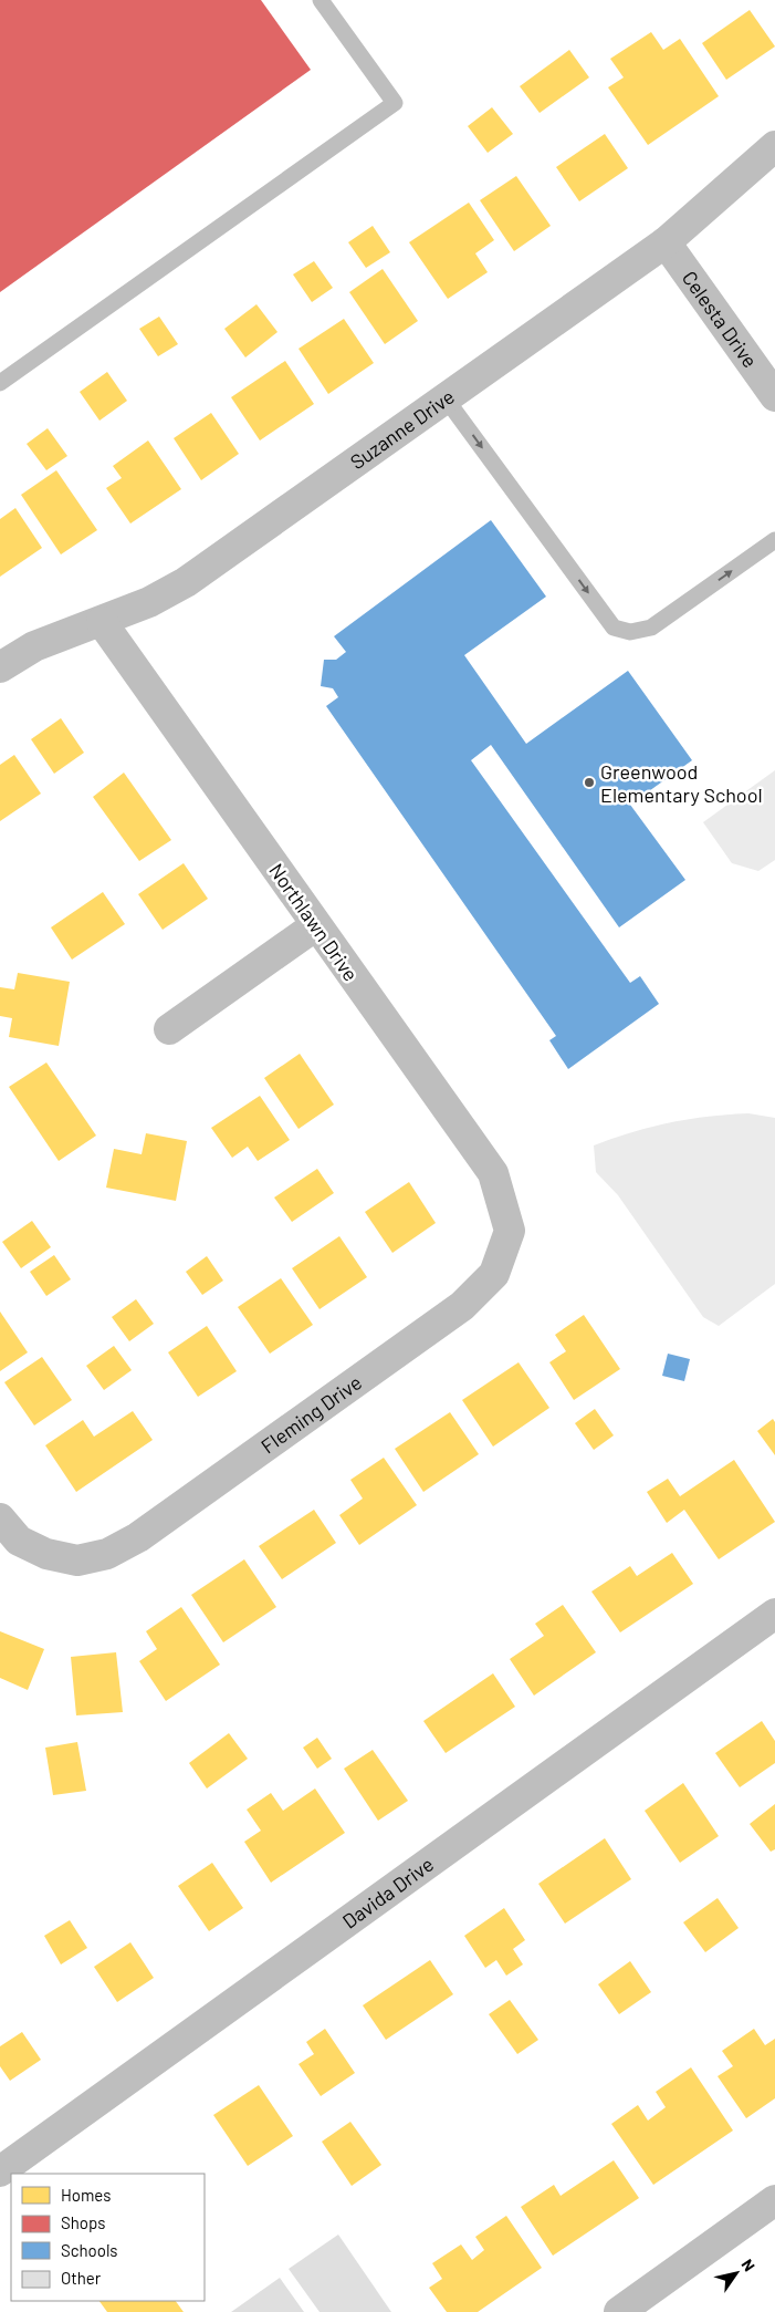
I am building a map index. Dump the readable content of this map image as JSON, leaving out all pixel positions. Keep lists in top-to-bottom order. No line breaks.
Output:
{"streets":{"street":["Celesta Drive","Suzanne Drive","Northlawn Drive","Fleming Drive","Davida Drive"]},"crossings":[["Celesta Drive","Suzanne Drive"],["Suzanne Drive","Northlawn Drive"],["Northlawn Drive","Fleming Drive"]],"places":["Greenwood Elementary School"],"legend":["Homes","Shops","Schools","Other"],"north":"top right"}
